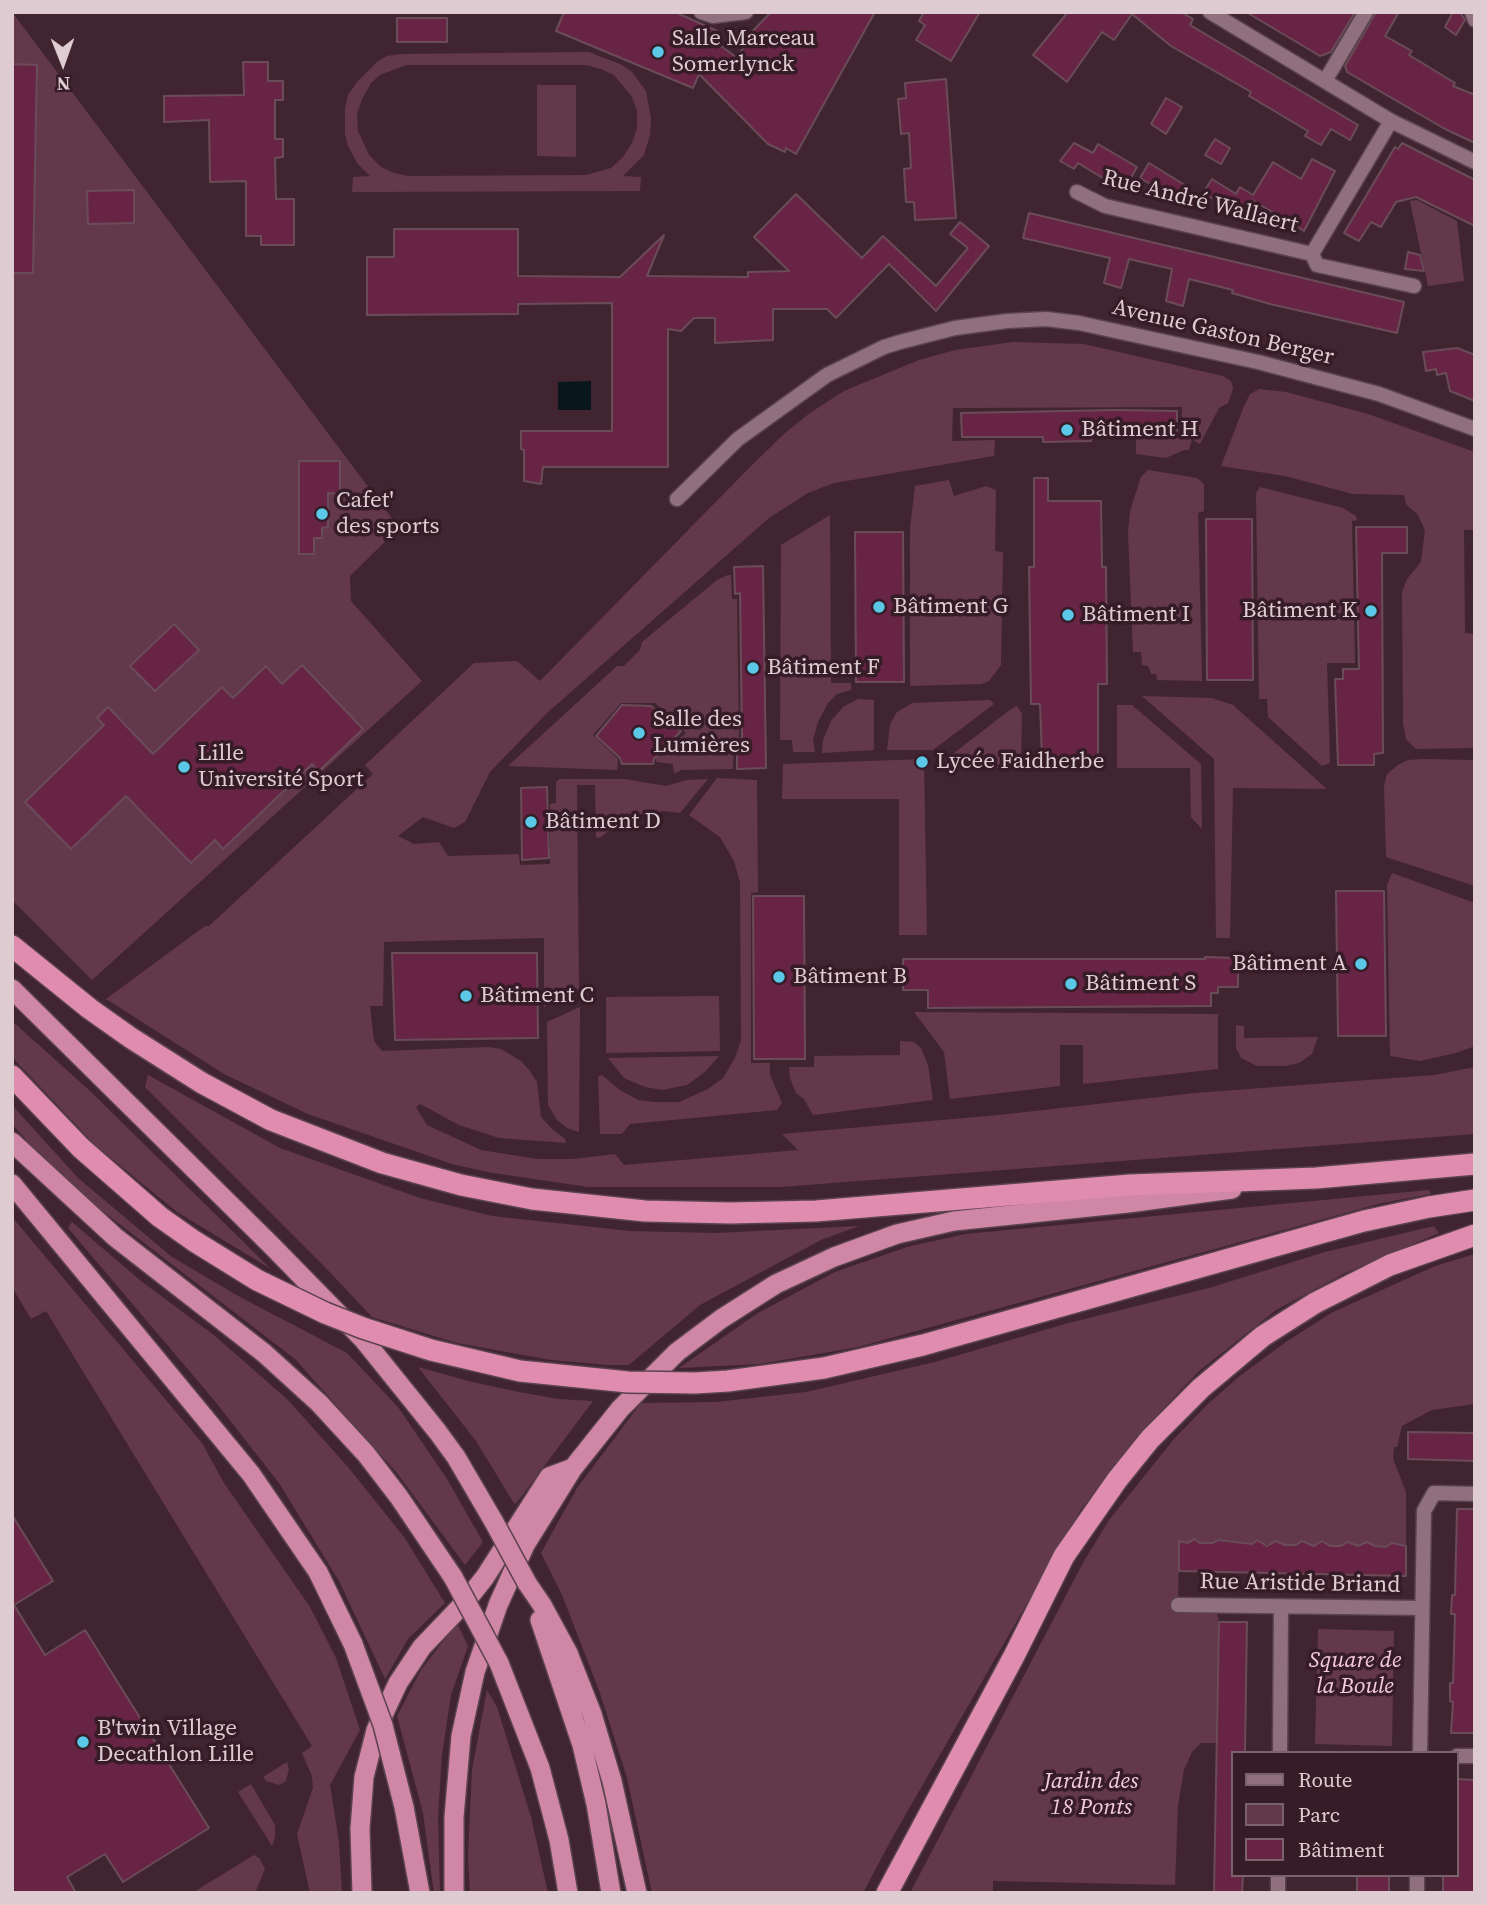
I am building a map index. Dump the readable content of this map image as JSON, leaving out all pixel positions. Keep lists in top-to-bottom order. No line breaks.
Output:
{"streets":{"street":["Rue André Wallaert","Avenue Gaston Berger","Rue Aristide Briand"]},"parks":["Square de la Boule","Jardin des 18 Ponts"],"places":["Salle Marceau Somerlynck","Bâtiment H","Cafet' des sports","Bâtiment G","Bâtiment K","Bâtiment I","Bâtiment F","Salle des Lumières","Lycée Faidherbe","Lille Université Sport","Bâtiment D","Bâtiment A","Bâtiment B","Bâtiment S","Bâtiment C","B'twin Village Decathlon Lille"],"legend":["Route","Parc","Bâtiment"],"north":"bottom"}
